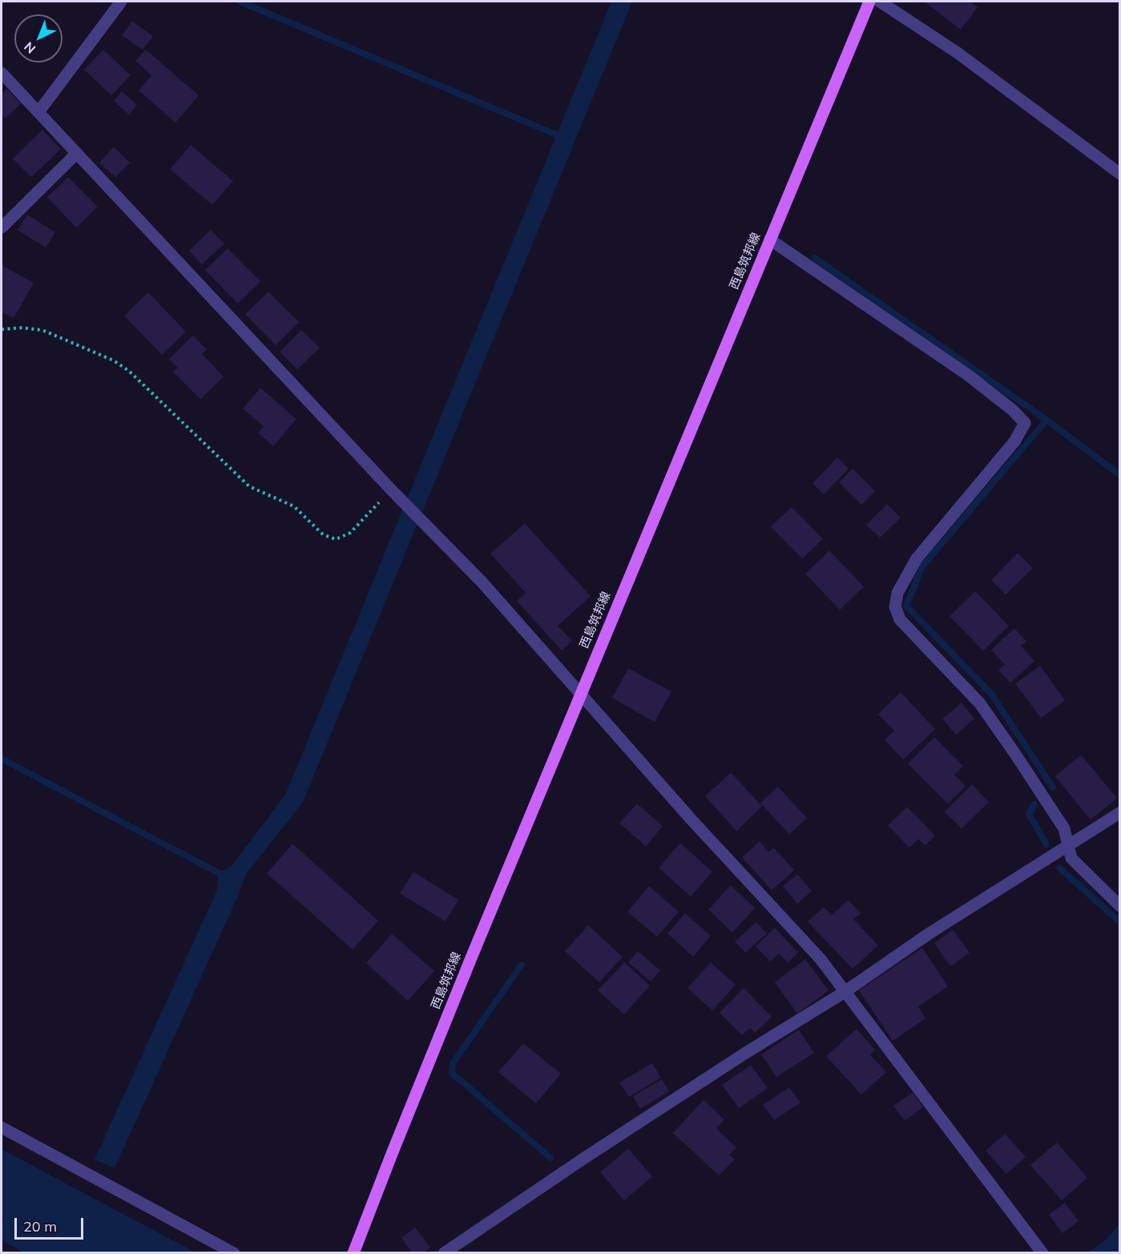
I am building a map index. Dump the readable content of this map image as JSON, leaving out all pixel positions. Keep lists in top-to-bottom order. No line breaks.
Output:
{"streets":{"main road":["西島筑邦線"]},"scale_bar":"20 m","north":"bottom left"}
